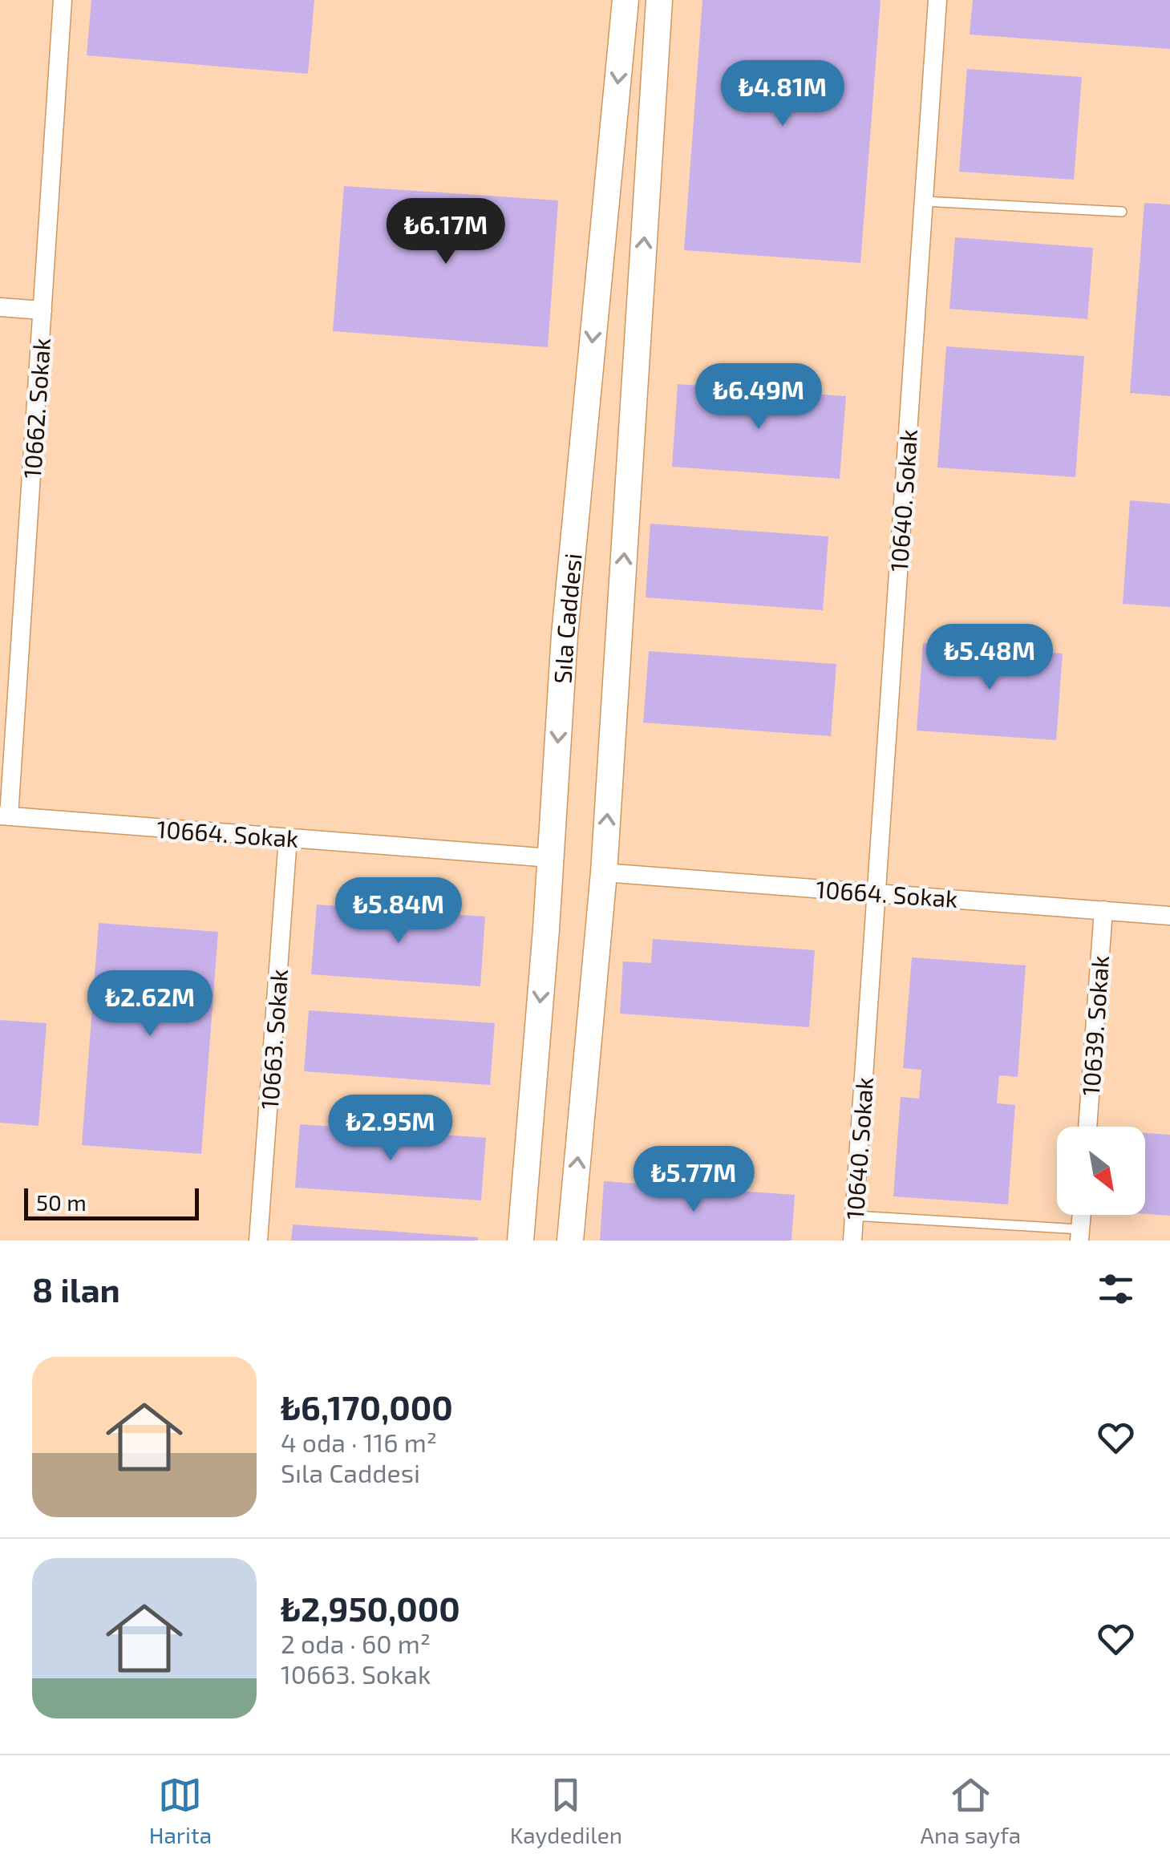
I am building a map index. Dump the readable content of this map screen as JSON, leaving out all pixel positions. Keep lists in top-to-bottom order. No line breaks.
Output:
{"streets":{"street":["10662. Sokak","10640. Sokak","Sıla Caddesi","10664. Sokak","10639. Sokak","10663. Sokak"]},"crossings":[["10662. Sokak","10664. Sokak"],["10640. Sokak","10664. Sokak"],["Sıla Caddesi","10664. Sokak"],["10664. Sokak","10639. Sokak"],["10664. Sokak","10663. Sokak"]],"scale_bar":"50 m","north":"bottom right","page":{"price":["₺4.81M","₺6.17M","₺6.49M","₺5.48M","₺5.84M","₺2.62M","₺2.95M","₺5.77M"],"scale":"50 m","heading":"8 ilan","list":[{"name":"₺6,170,000","note":"4 oda · 116 m² · Sıla Caddesi"},{"name":"₺2,950,000","note":"2 oda · 60 m² · 10663. Sokak"}],"tabs":["Harita","Kaydedilen","Ana sayfa"]}}
